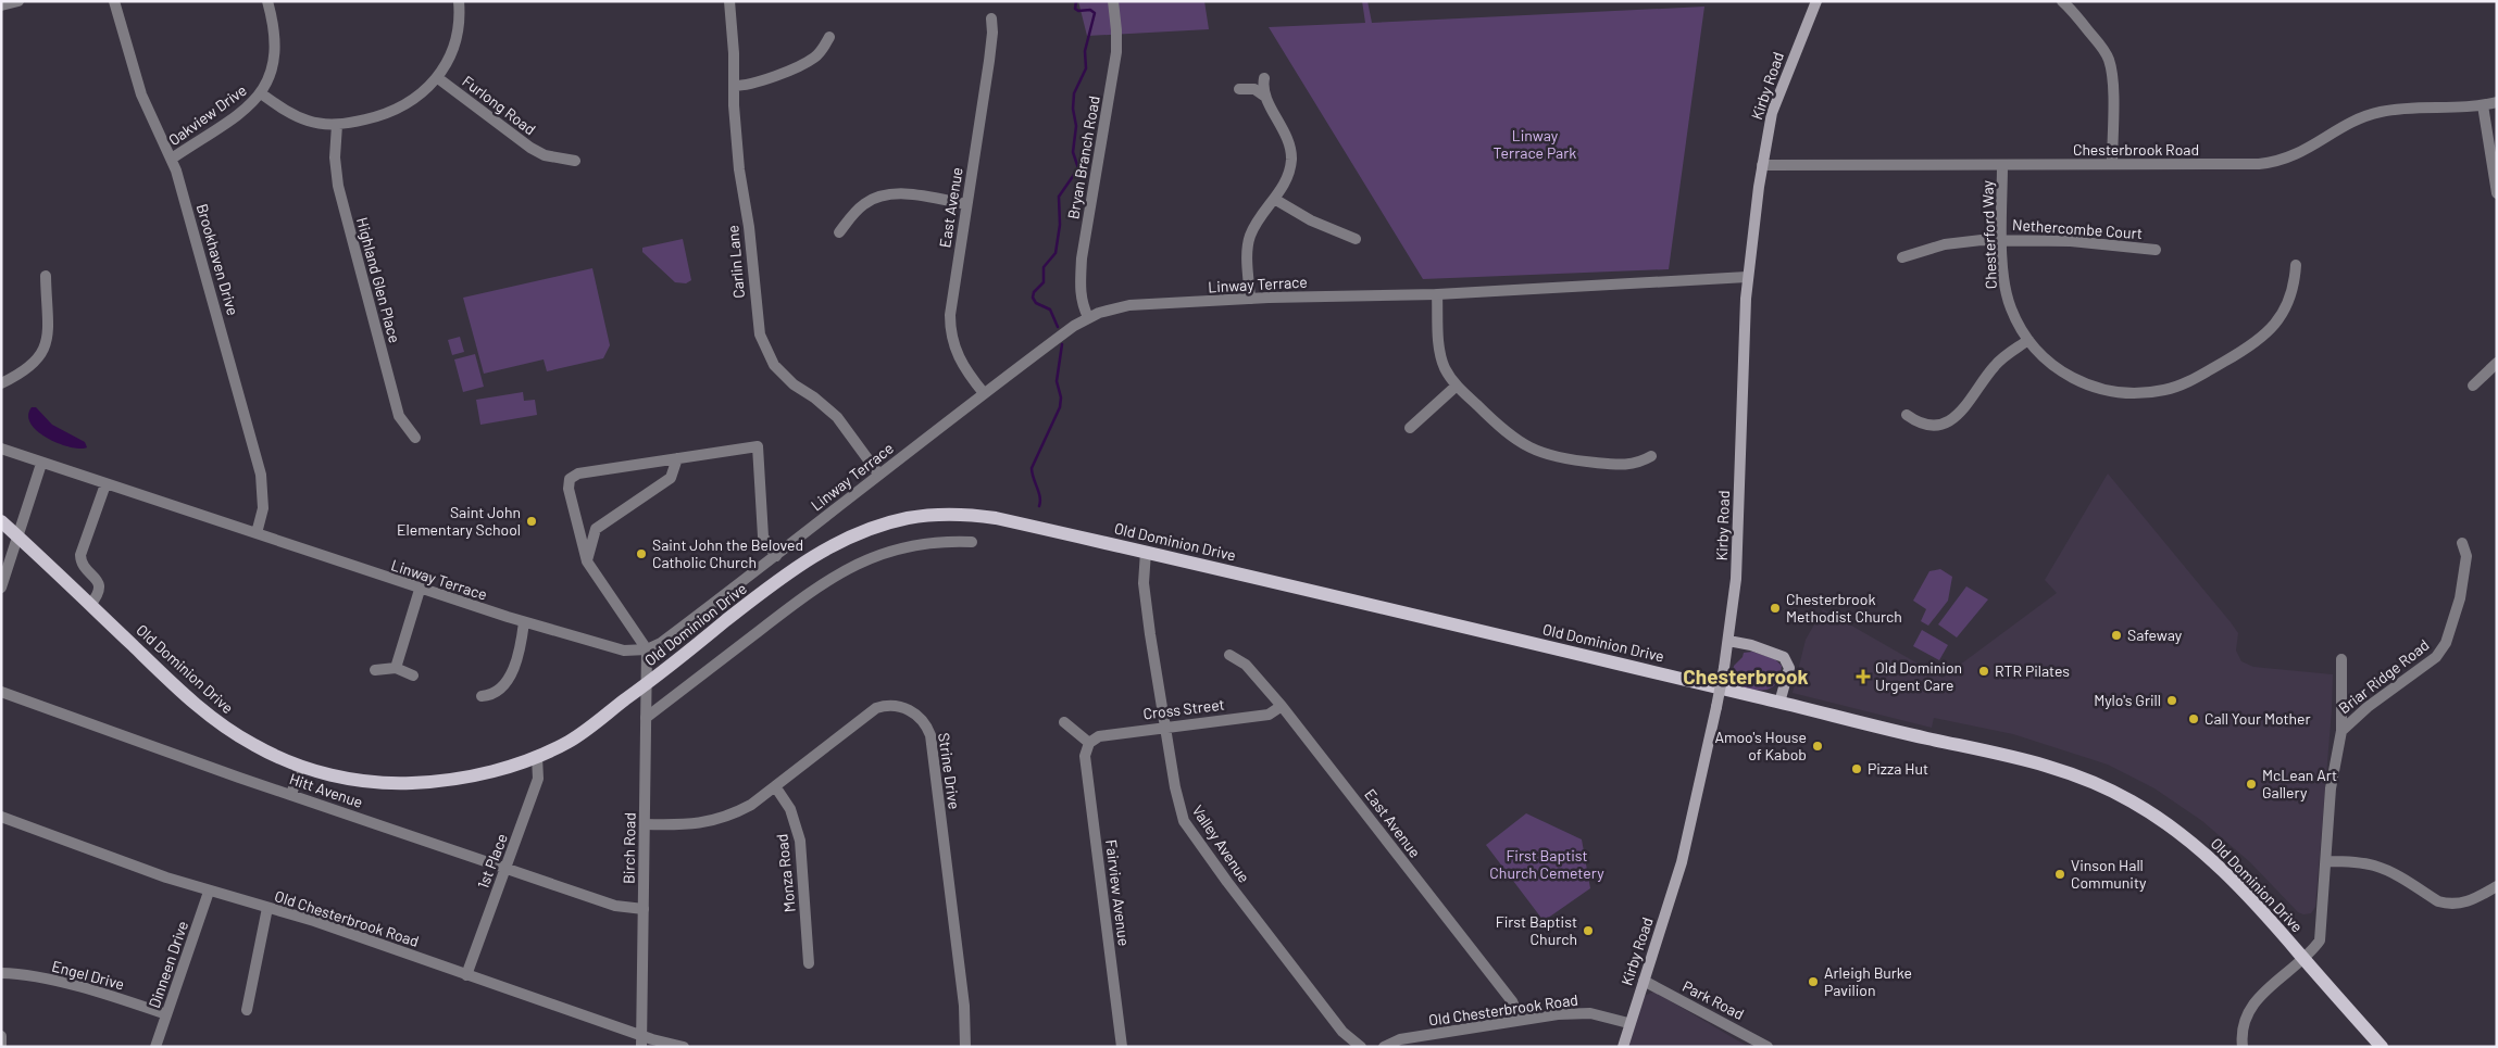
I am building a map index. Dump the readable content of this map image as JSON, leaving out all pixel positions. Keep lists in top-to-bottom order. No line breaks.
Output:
{"streets":{"main road":["Kirby Road","Old Dominion Drive"],"street":["Furlong Road","Oakview Drive","Chesterbrook Road","Bryan Branch Road","East Avenue","Nethercombe Court","Chesterford Way","Brookhaven Drive","Carlin Lane","Highland Glen Place","Linway Terrace","Briar Ridge Road","Cross Street","Strine Drive","Hitt Avenue","Valley Avenue","Birch Road","1st Place","Monza Road","Fairview Avenue","Old Chesterbrook Road","Dinneen Drive","Engel Drive","Park Road"]},"crossings":[["Kirby Road","Chesterbrook Road"],["Kirby Road","Linway Terrace"],["Kirby Road","Old Chesterbrook Road"],["Kirby Road","Park Road"],["Oakview Drive","Brookhaven Drive"],["Chesterbrook Road","Chesterford Way"],["Bryan Branch Road","Linway Terrace"],["East Avenue","Linway Terrace"],["East Avenue","Cross Street"],["East Avenue","Old Chesterbrook Road"],["Nethercombe Court","Chesterford Way"],["Brookhaven Drive","Linway Terrace"],["Carlin Lane","Linway Terrace"],["Linway Terrace","Birch Road"],["Old Dominion Drive","Briar Ridge Road"],["Old Dominion Drive","Valley Avenue"],["Old Dominion Drive","Birch Road"],["Old Dominion Drive","1st Place"],["Cross Street","Valley Avenue"],["Cross Street","Fairview Avenue"],["Strine Drive","Birch Road"],["Strine Drive","Monza Road"],["Hitt Avenue","Birch Road"],["Hitt Avenue","1st Place"],["Birch Road","Old Chesterbrook Road"],["1st Place","Old Chesterbrook Road"],["Old Chesterbrook Road","Dinneen Drive"],["Dinneen Drive","Engel Drive"]],"districts":["Chesterbrook"],"parks":["Linway Terrace Park","First Baptist Church Cemetery"],"places":{"other":["Saint John Elementary School","Saint John the Beloved Catholic Church","Chesterbrook Methodist Church","Safeway","RTR Pilates","Mylo's Grill","Call Your Mother","Amoo's House of Kabob","Pizza Hut","McLean Art Gallery","Vinson Hall Community","First Baptist Church","Arleigh Burke Pavilion"],"health":["Old Dominion Urgent Care"]}}
